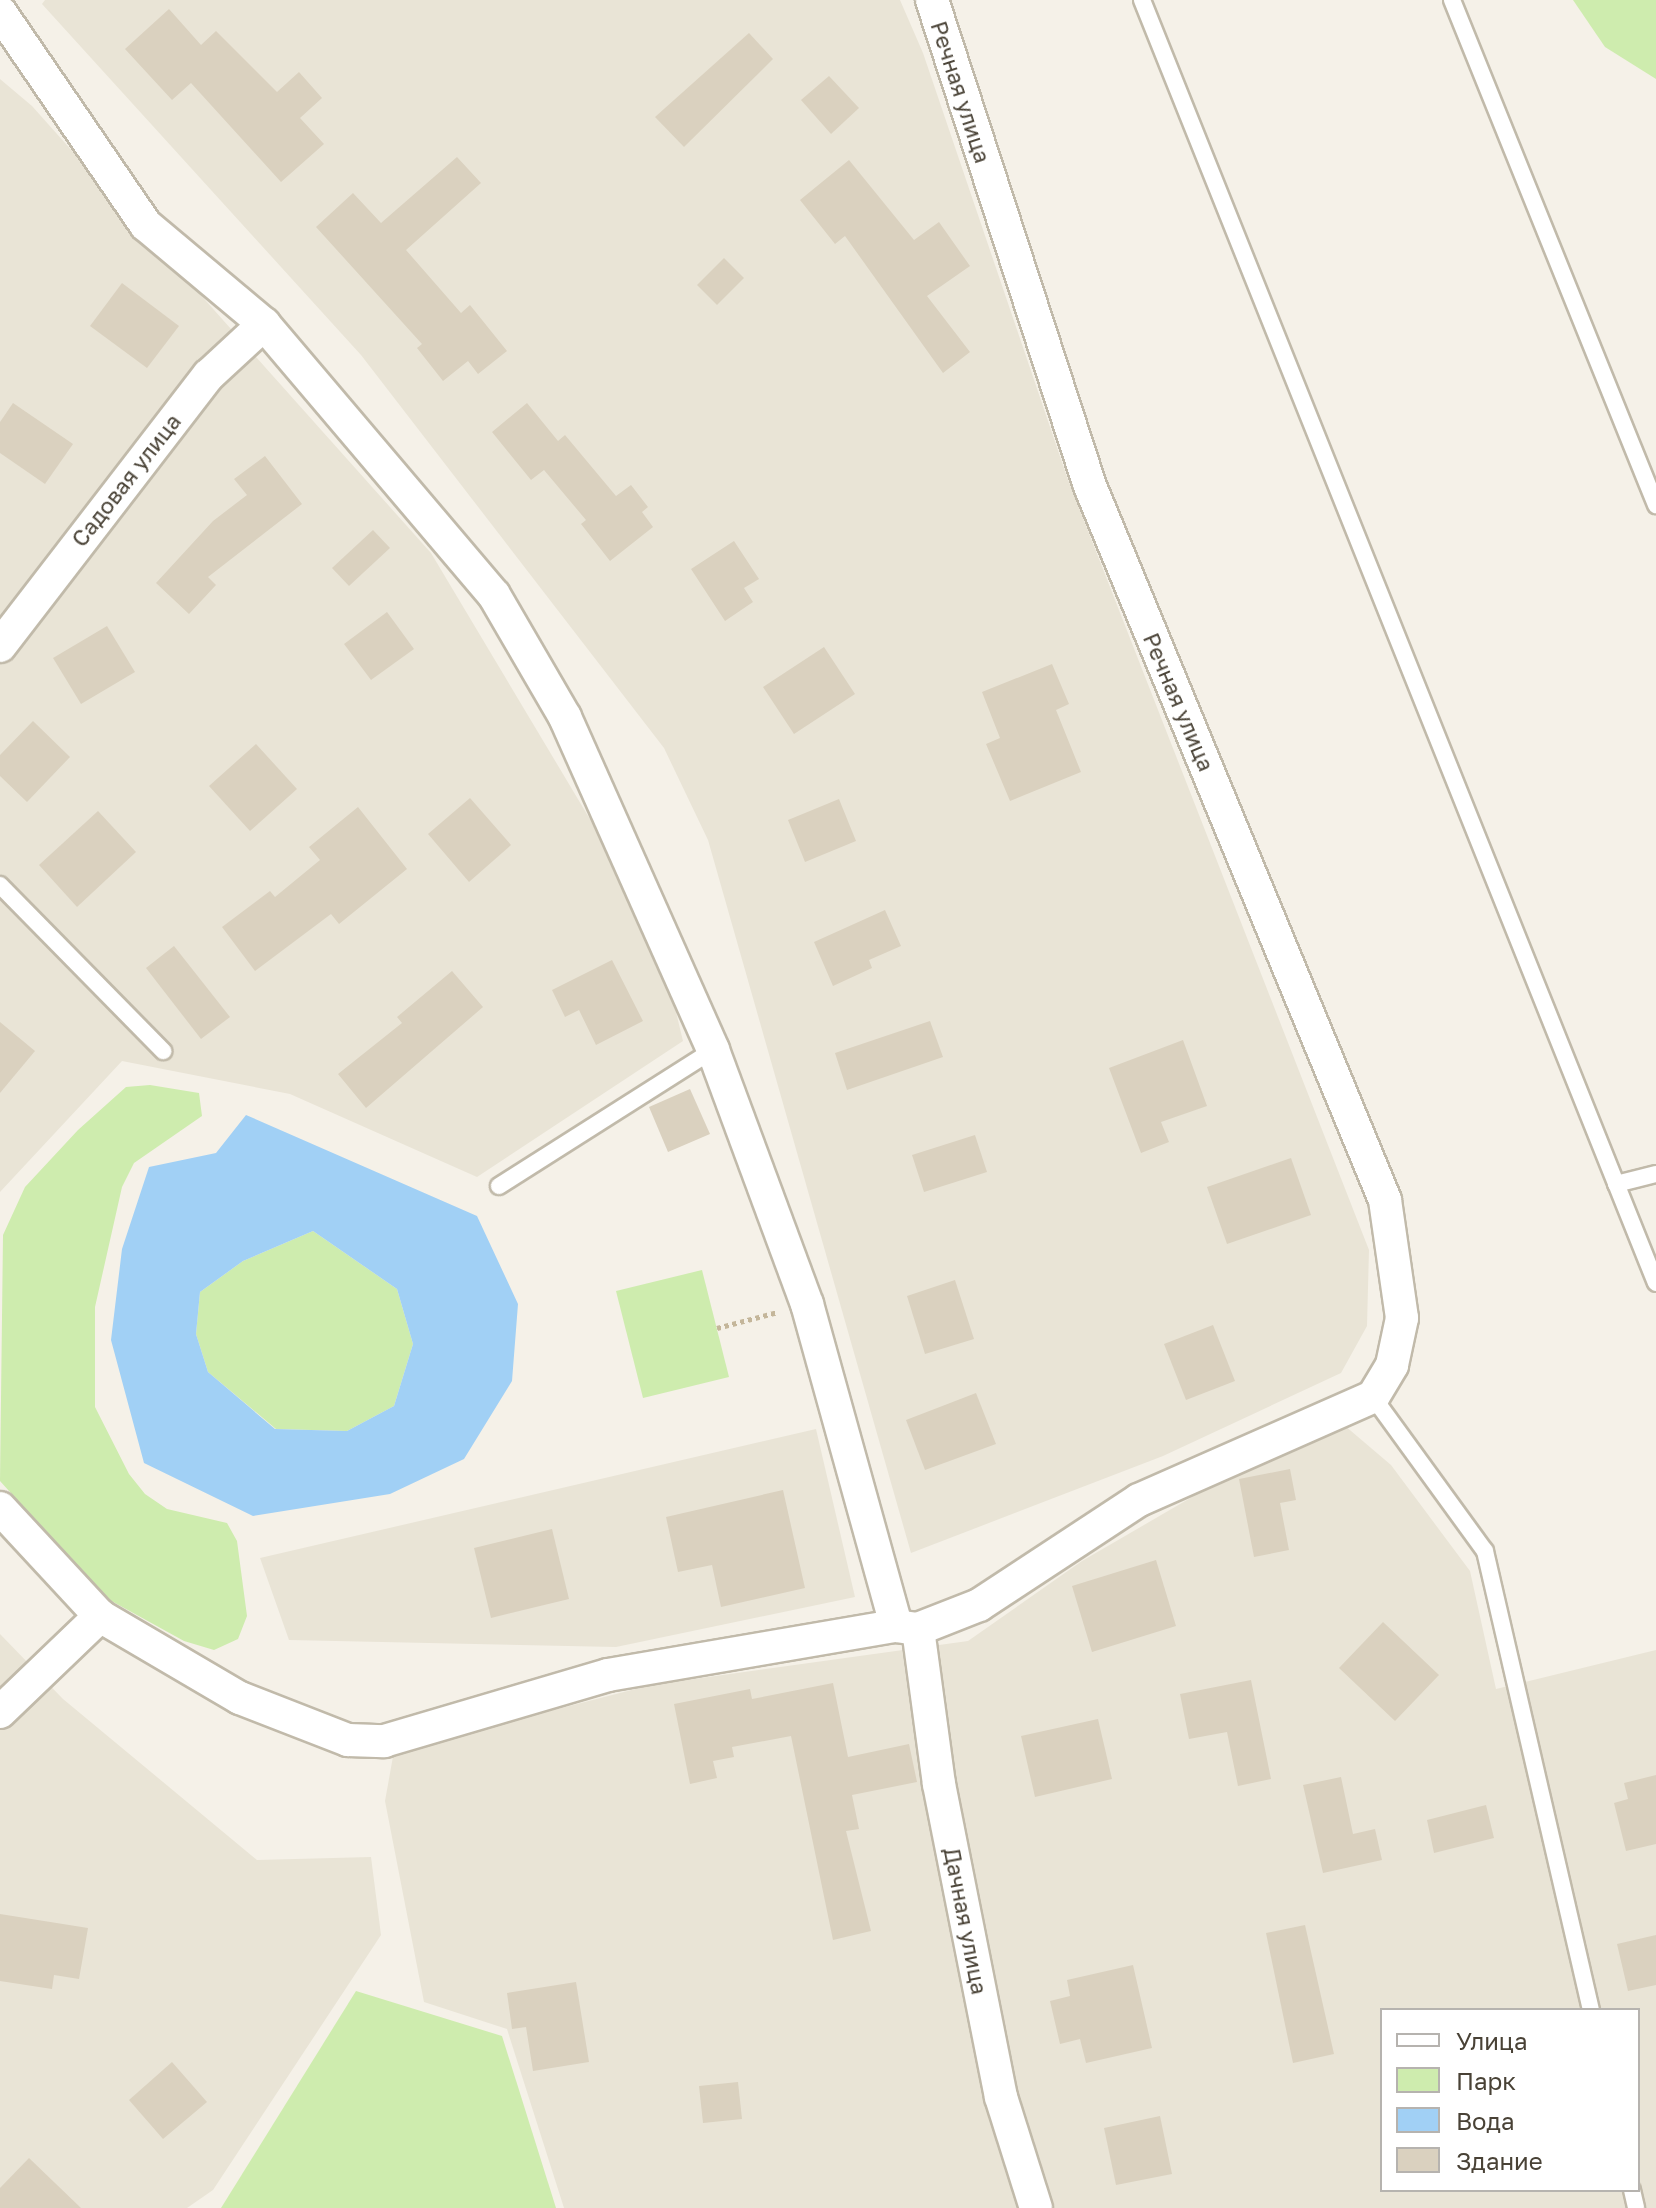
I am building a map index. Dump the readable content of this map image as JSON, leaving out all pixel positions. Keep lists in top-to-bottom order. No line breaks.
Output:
{"streets":{"street":["Речная улица","Садовая улица","Дачная улица"]},"crossings":[["Садовая улица","Дачная улица"]],"legend":["Улица","Парк","Вода","Здание"]}
